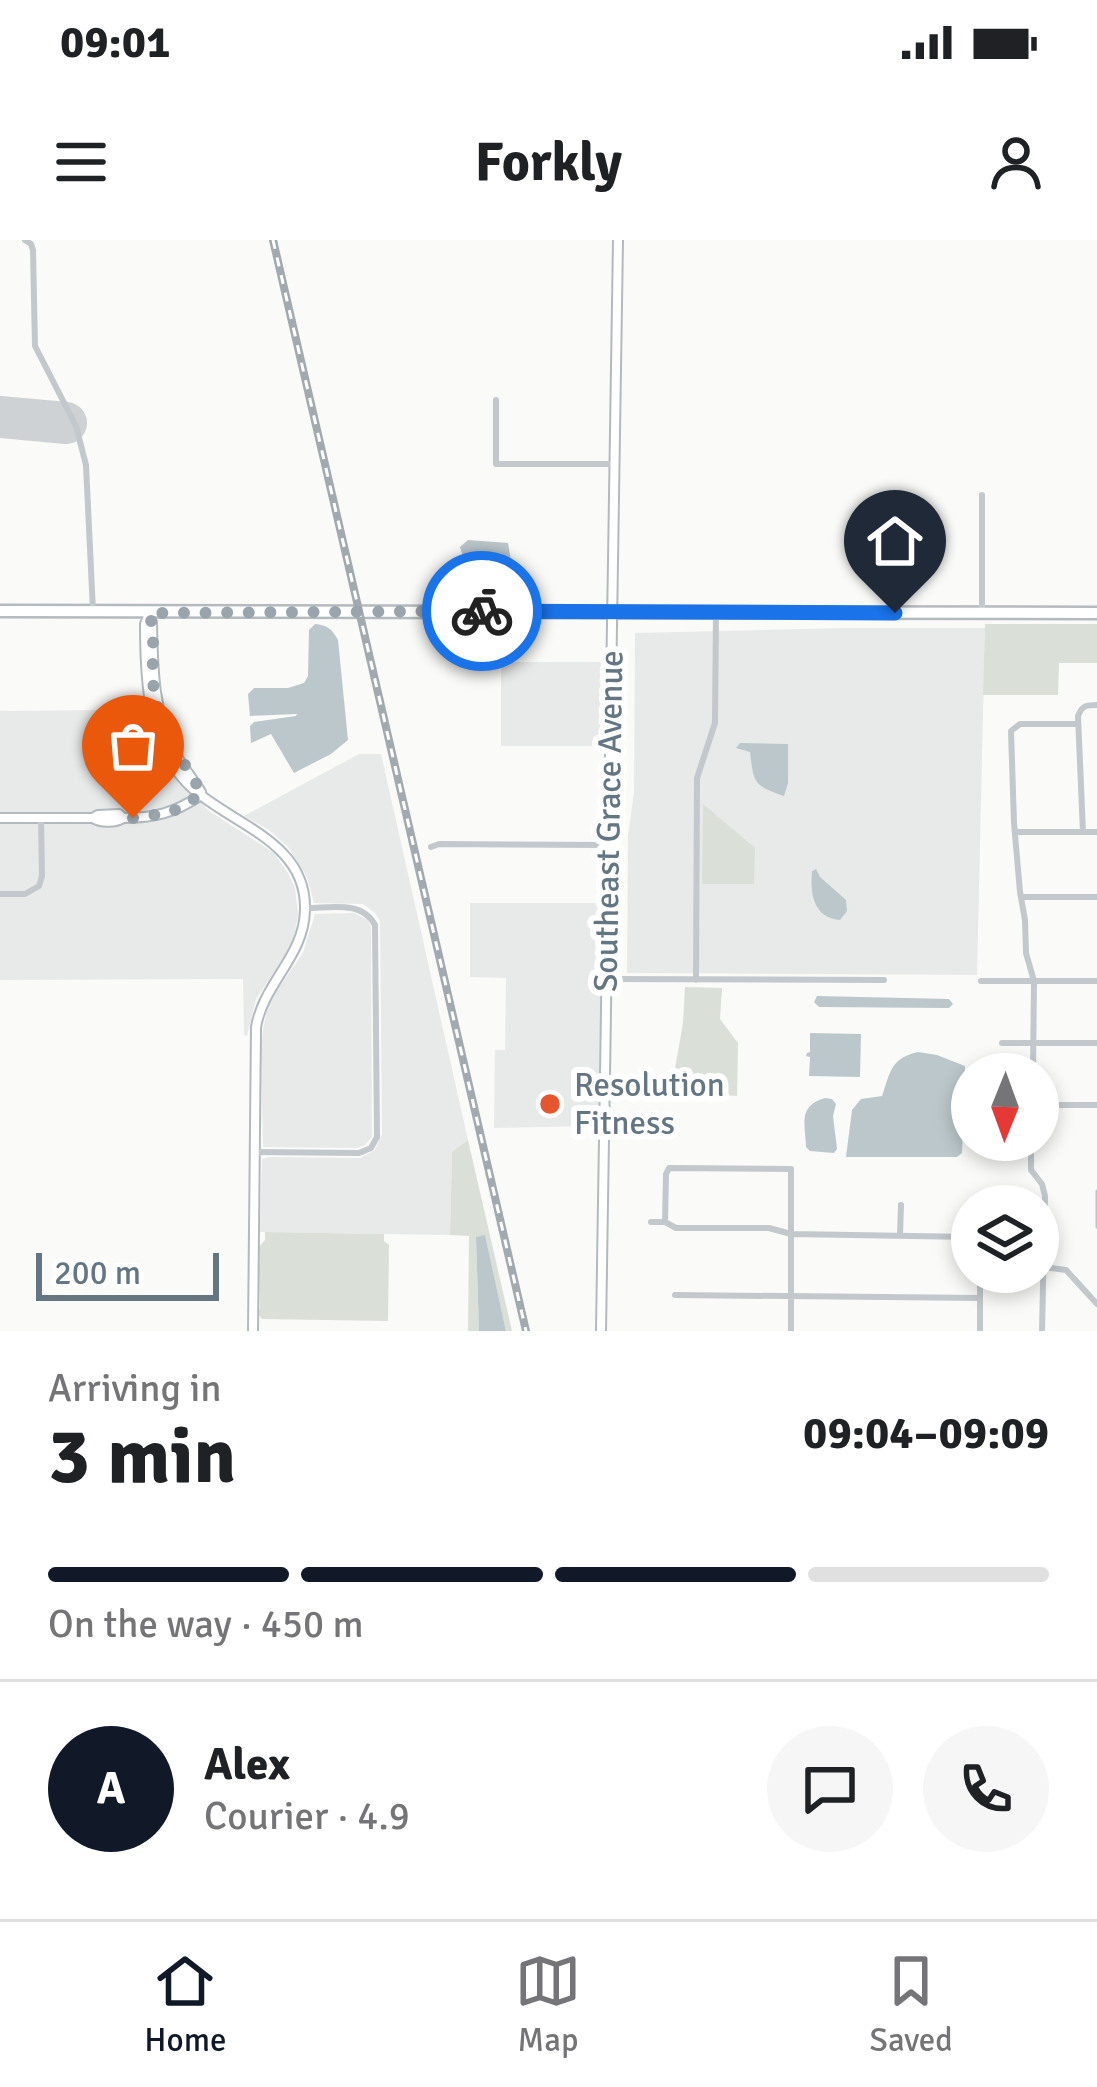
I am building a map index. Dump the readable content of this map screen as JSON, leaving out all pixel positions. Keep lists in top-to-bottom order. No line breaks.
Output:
{"streets":{"street":["Southeast Grace Avenue"]},"places":["Resolution Fitness"],"scale_bar":"200 m","north":"bottom","page":{"status":"09:01","header":"Forkly","scale":"200 m","heading":["3 min","Arriving in","09:04–09:09"],"panel":["Alex","Courier · 4.9"],"bar":"On the way · 450 m","round":"A","tabs":["Home","Map","Saved"]}}
